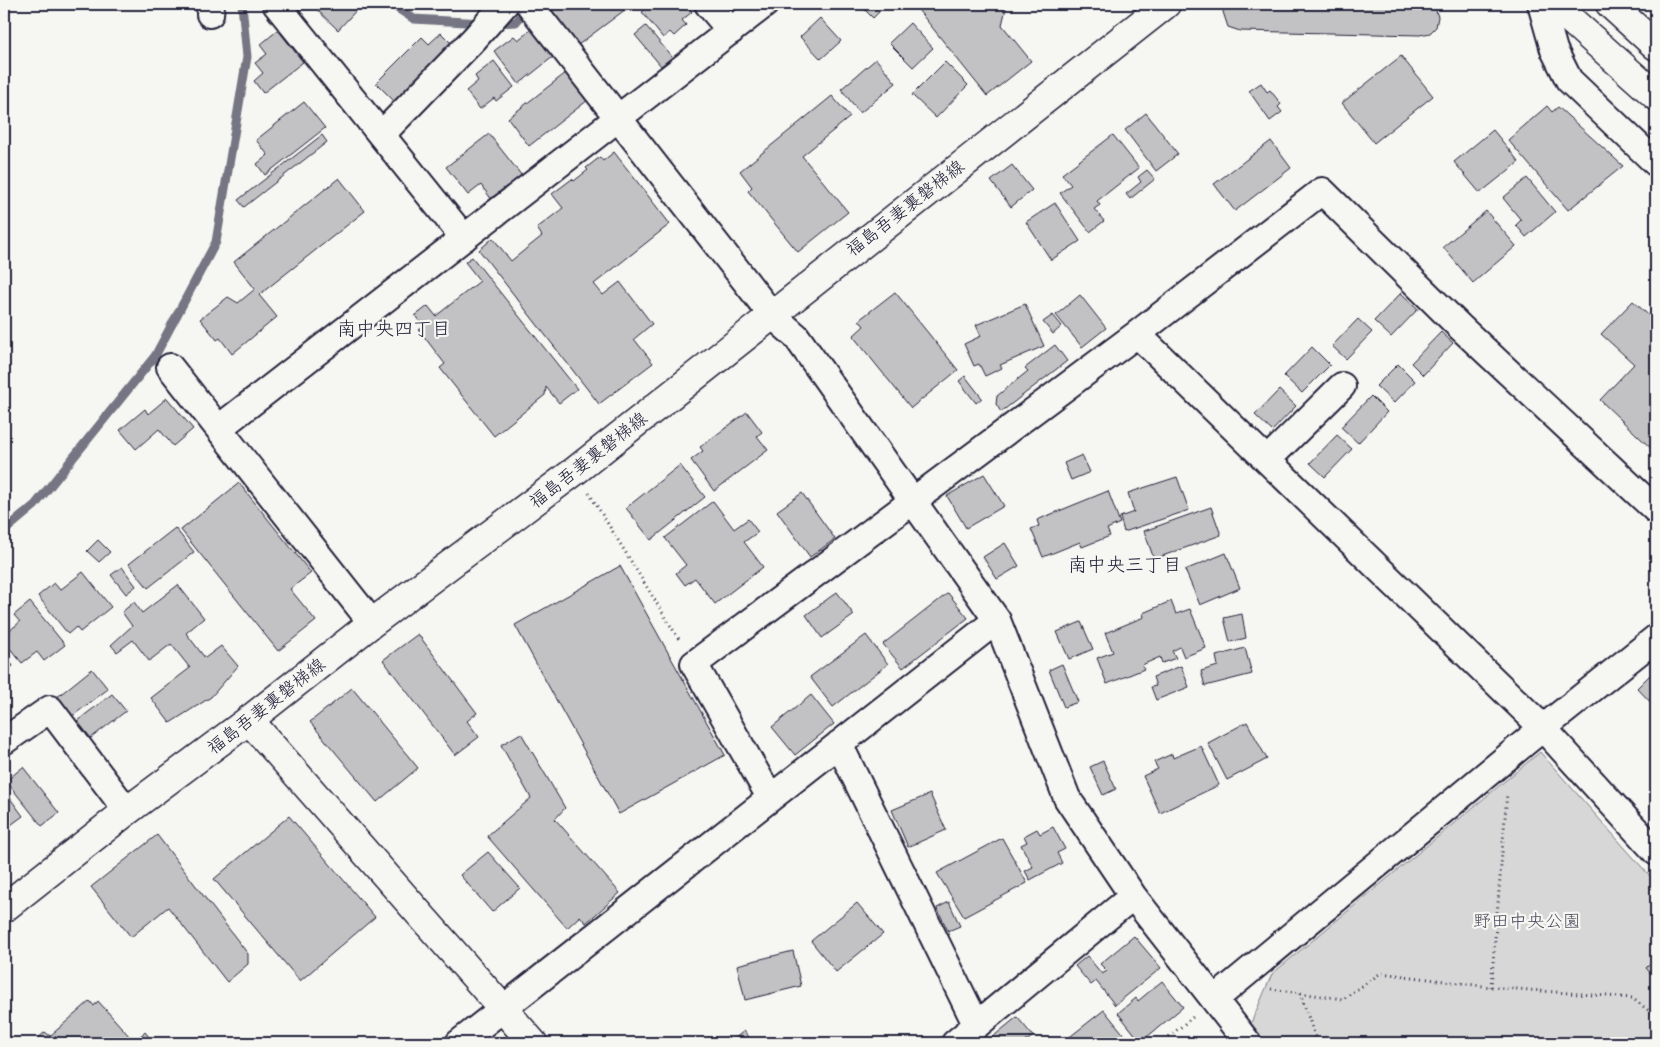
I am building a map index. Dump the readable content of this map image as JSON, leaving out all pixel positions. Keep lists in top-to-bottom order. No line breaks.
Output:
{"streets":{"main road":["福島吾妻裏磐梯線"]},"districts":["南中央四丁目","南中央三丁目"],"parks":["野田中央公園"]}
